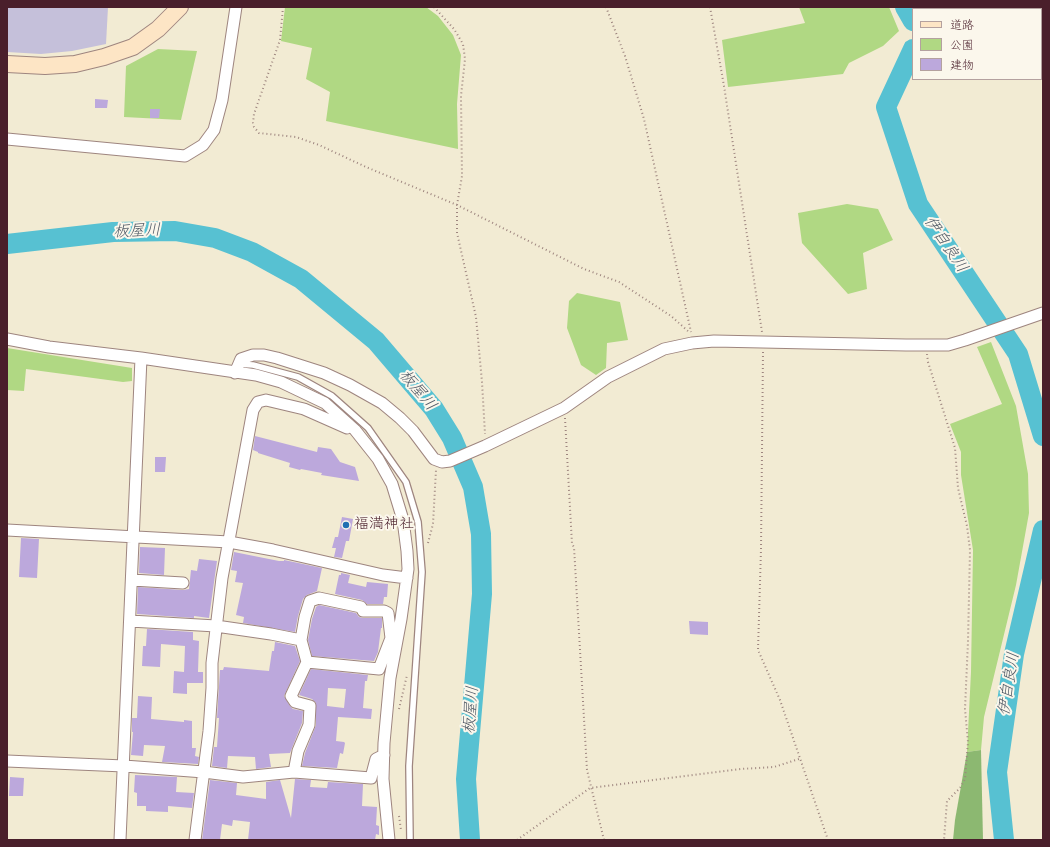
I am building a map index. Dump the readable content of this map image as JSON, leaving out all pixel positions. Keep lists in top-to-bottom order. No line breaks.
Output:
{"water":["板屋川","伊自良川"],"places":["福満神社"],"legend":["道路","公園","建物"]}
